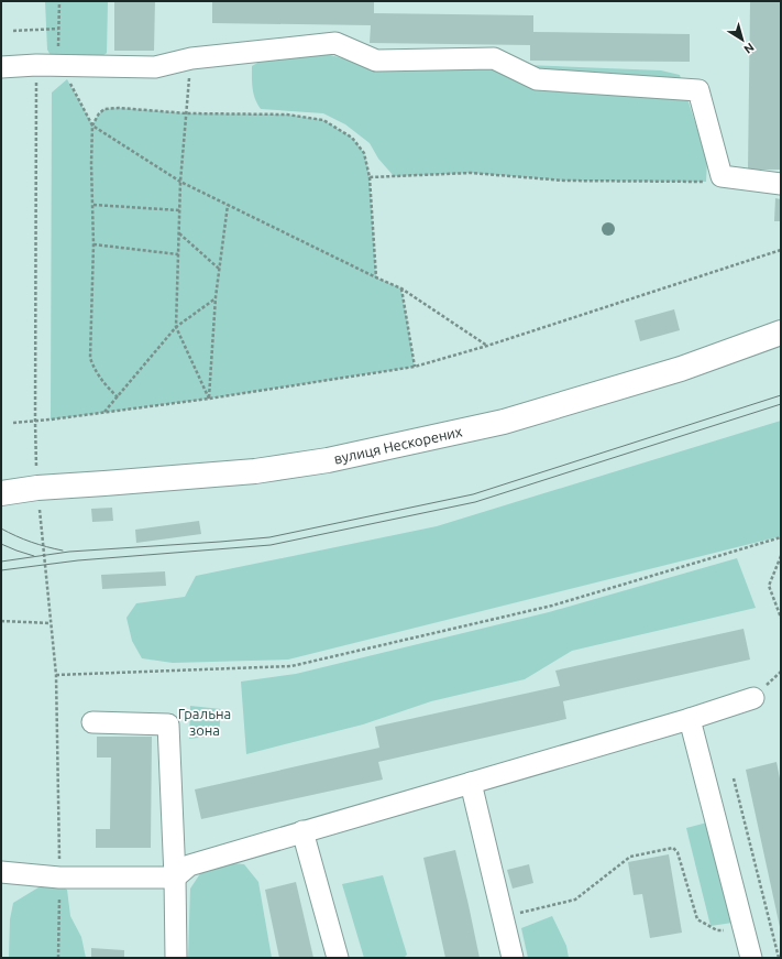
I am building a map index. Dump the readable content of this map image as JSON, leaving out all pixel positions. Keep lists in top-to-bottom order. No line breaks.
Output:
{"streets":{"main road":["вулиця Нескорених"]},"parks":["Гральна зона"],"north":"bottom right"}
